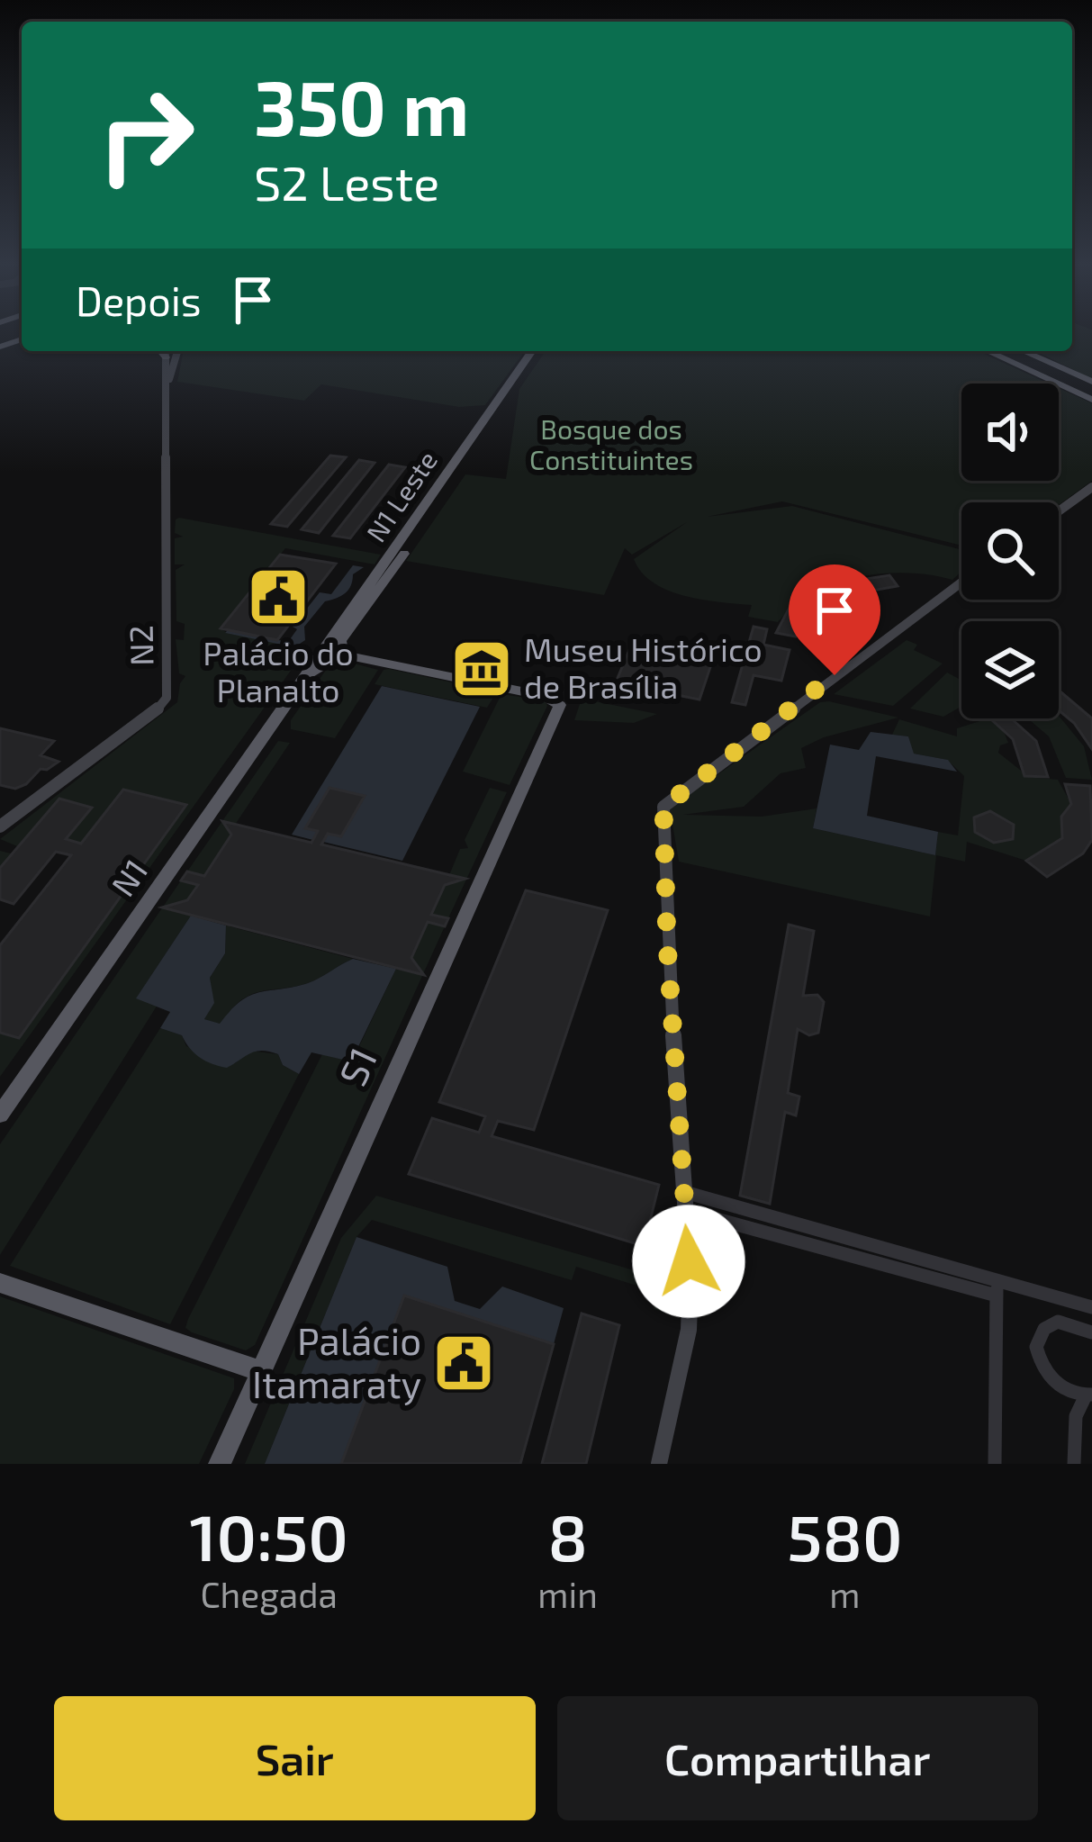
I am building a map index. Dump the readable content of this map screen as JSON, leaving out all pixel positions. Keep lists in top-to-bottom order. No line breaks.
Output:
{"streets":{"highway":["N1 Leste","N1","S1"],"main road":["N2"]},"crossings":[["N1 Leste","N1"],["N1 Leste","S1"]],"parks":["Bosque dos Constituintes"],"places":{"public building":["Palácio do Planalto","Palácio Itamaraty"],"museum":["Museu Histórico de Brasília"]},"page":{"turn":["350 m","S2 Leste"],"then":"Depois","eta":["10:50","Chegada","8","min","580","m"],"buttons":["Sair","Compartilhar"]}}
